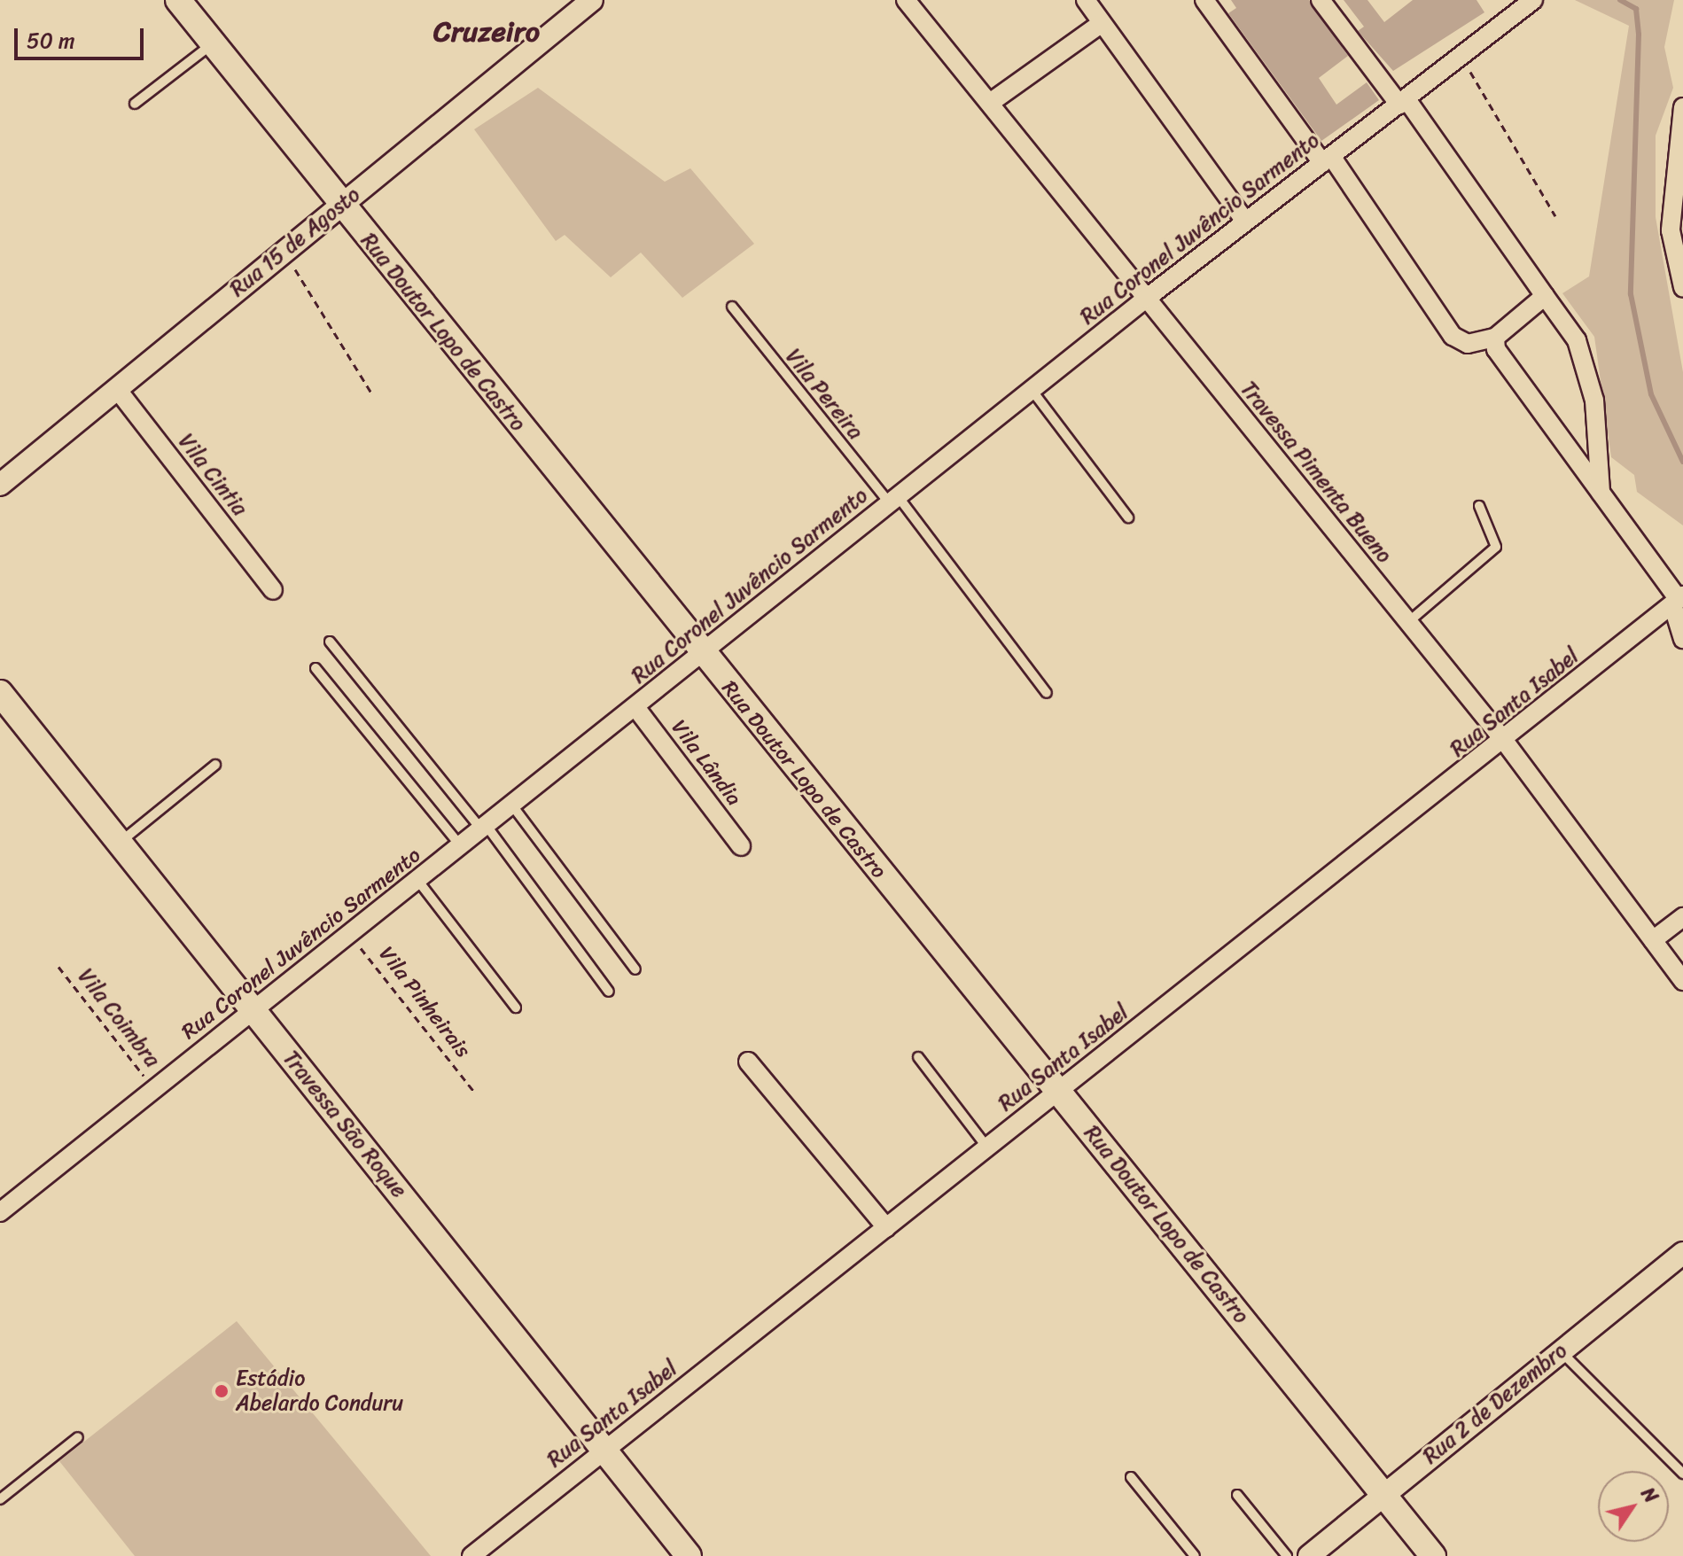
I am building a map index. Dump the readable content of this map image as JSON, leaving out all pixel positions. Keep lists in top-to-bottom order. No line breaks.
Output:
{"streets":{"main road":["Rua Doutor Lopo de Castro","Travessa São Roque"],"street":["Rua Coronel Juvêncio Sarmento","Rua 15 de Agosto","Travessa Pimenta Bueno","Vila Cintia","Rua Santa Isabel","Vila Lândia","Rua 2 de Dezembro"],"lane":["Vila Pereira"],"path":["Vila Pinheirais","Vila Coimbra"]},"crossings":[["Rua Coronel Juvêncio Sarmento","Rua Doutor Lopo de Castro"],["Rua Coronel Juvêncio Sarmento","Vila Pereira"],["Rua Coronel Juvêncio Sarmento","Travessa Pimenta Bueno"],["Rua Coronel Juvêncio Sarmento","Vila Lândia"],["Rua Coronel Juvêncio Sarmento","Vila Pinheirais"],["Rua Coronel Juvêncio Sarmento","Vila Coimbra"],["Rua Coronel Juvêncio Sarmento","Travessa São Roque"],["Rua 15 de Agosto","Rua Doutor Lopo de Castro"],["Rua 15 de Agosto","Vila Cintia"],["Rua Doutor Lopo de Castro","Rua Santa Isabel"],["Rua Doutor Lopo de Castro","Rua 2 de Dezembro"],["Travessa Pimenta Bueno","Rua Santa Isabel"],["Rua Santa Isabel","Travessa São Roque"]],"districts":["Cruzeiro"],"places":["Estádio Abelardo Conduru"],"scale_bar":"50 m","north":"top right"}
